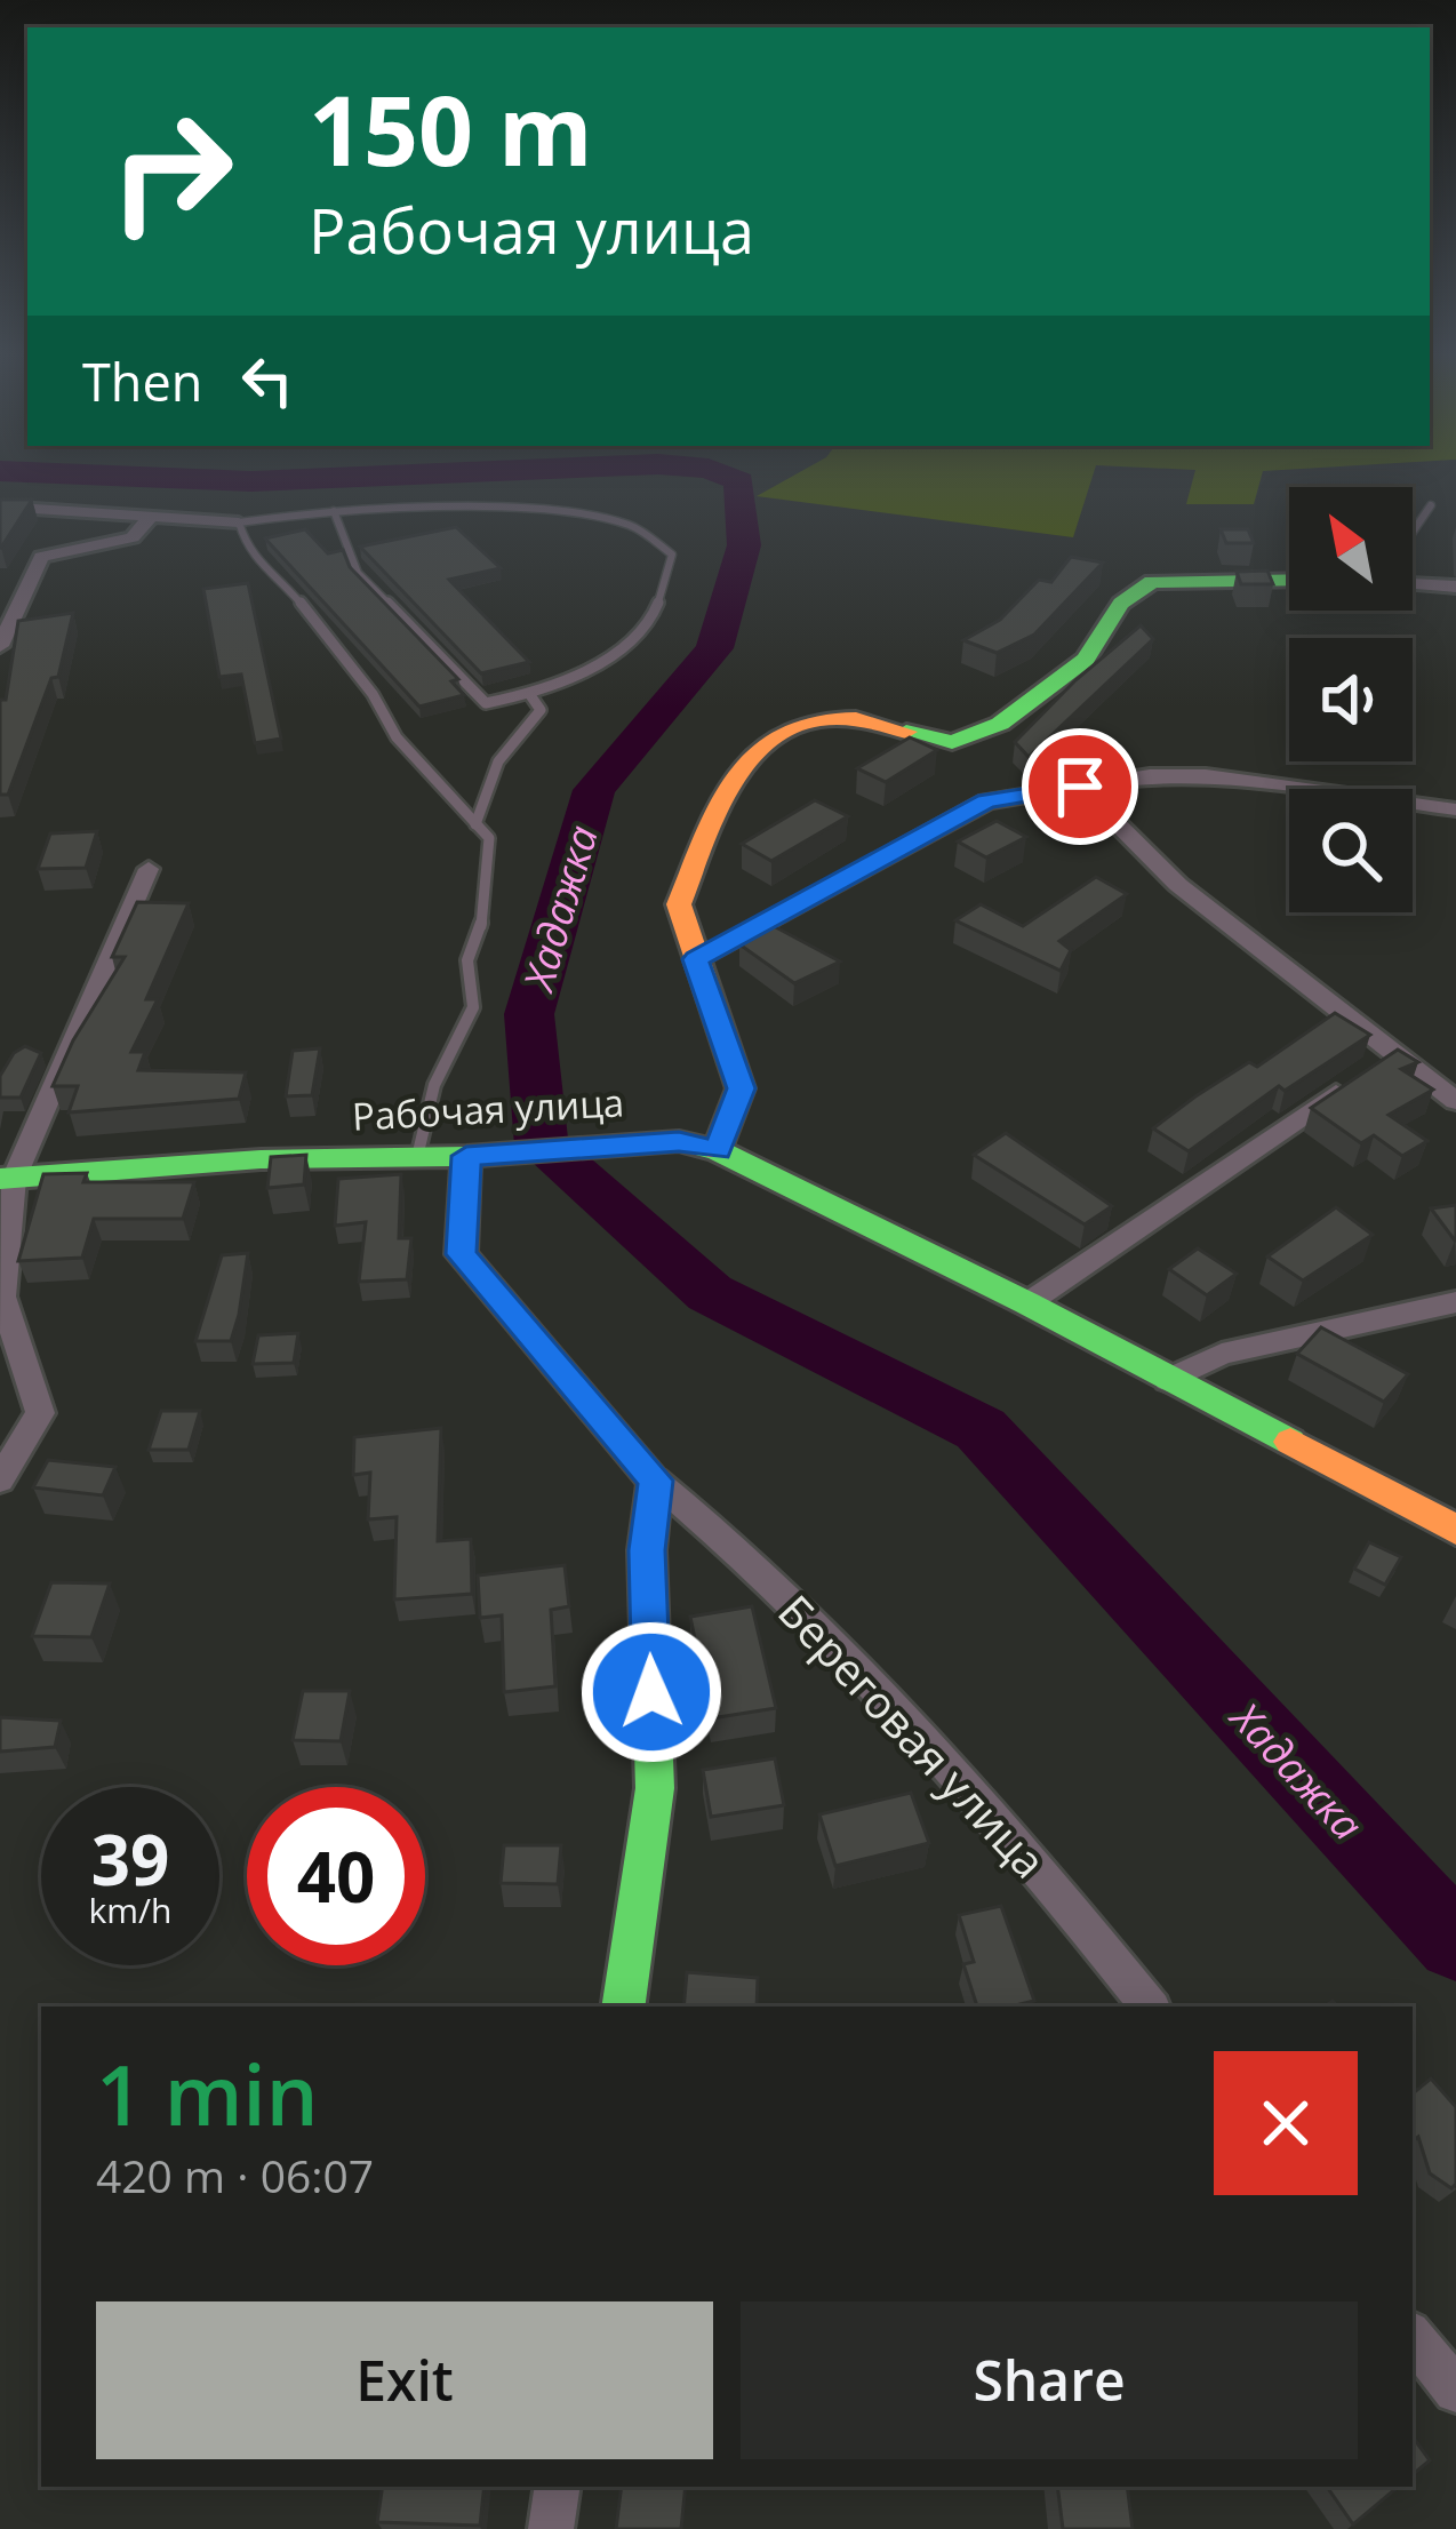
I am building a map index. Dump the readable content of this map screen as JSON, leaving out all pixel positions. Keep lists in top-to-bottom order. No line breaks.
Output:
{"streets":{"street":["Рабочая улица","Береговая улица"]},"water":["Хадажка"],"north":"top left","page":{"turn":["150 m","Рабочая улица"],"then":"Then","speed":"39 km/h","limit":"40","heading":["1 min","420 m · 06:07"],"buttons":["Exit","Share"]}}
